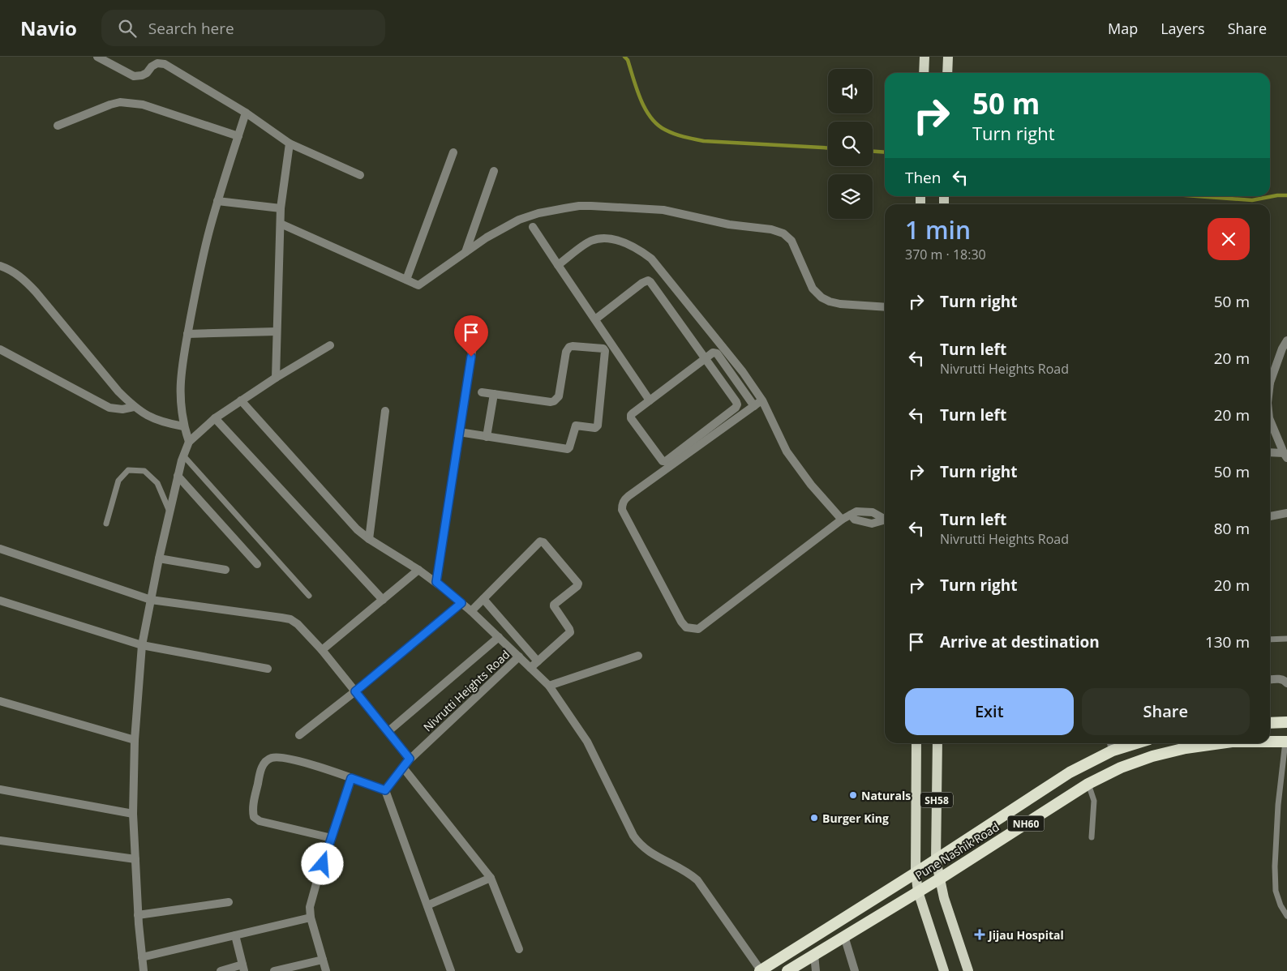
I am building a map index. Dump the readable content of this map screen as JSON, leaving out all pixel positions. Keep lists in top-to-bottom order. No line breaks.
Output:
{"streets":{"highway":["NH60","Pune Nashik Road"],"main road":["SH58"],"street":["Nivrutti Heights Road"]},"crossings":[["SH58","Pune Nashik Road"]],"places":{"other":["Naturals","Burger King"],"health":["Jijau Hospital"]},"page":{"header":"Navio","search":"Search here","nav":["Map","Layers","Share"],"turn":["50 m","Turn right"],"then":"Then","heading":["1 min","370 m · 18:30"],"list":[{"name":"Turn right","value":"50 m"},{"name":"Turn left","note":"Nivrutti Heights Road","value":"20 m"},{"name":"Turn left","value":"20 m"},{"name":"Turn right","value":"50 m"},{"name":"Turn left","note":"Nivrutti Heights Road","value":"80 m"},{"name":"Turn right","value":"20 m"},{"name":"Arrive at destination","value":"130 m"}],"buttons":["Exit","Share"]}}
